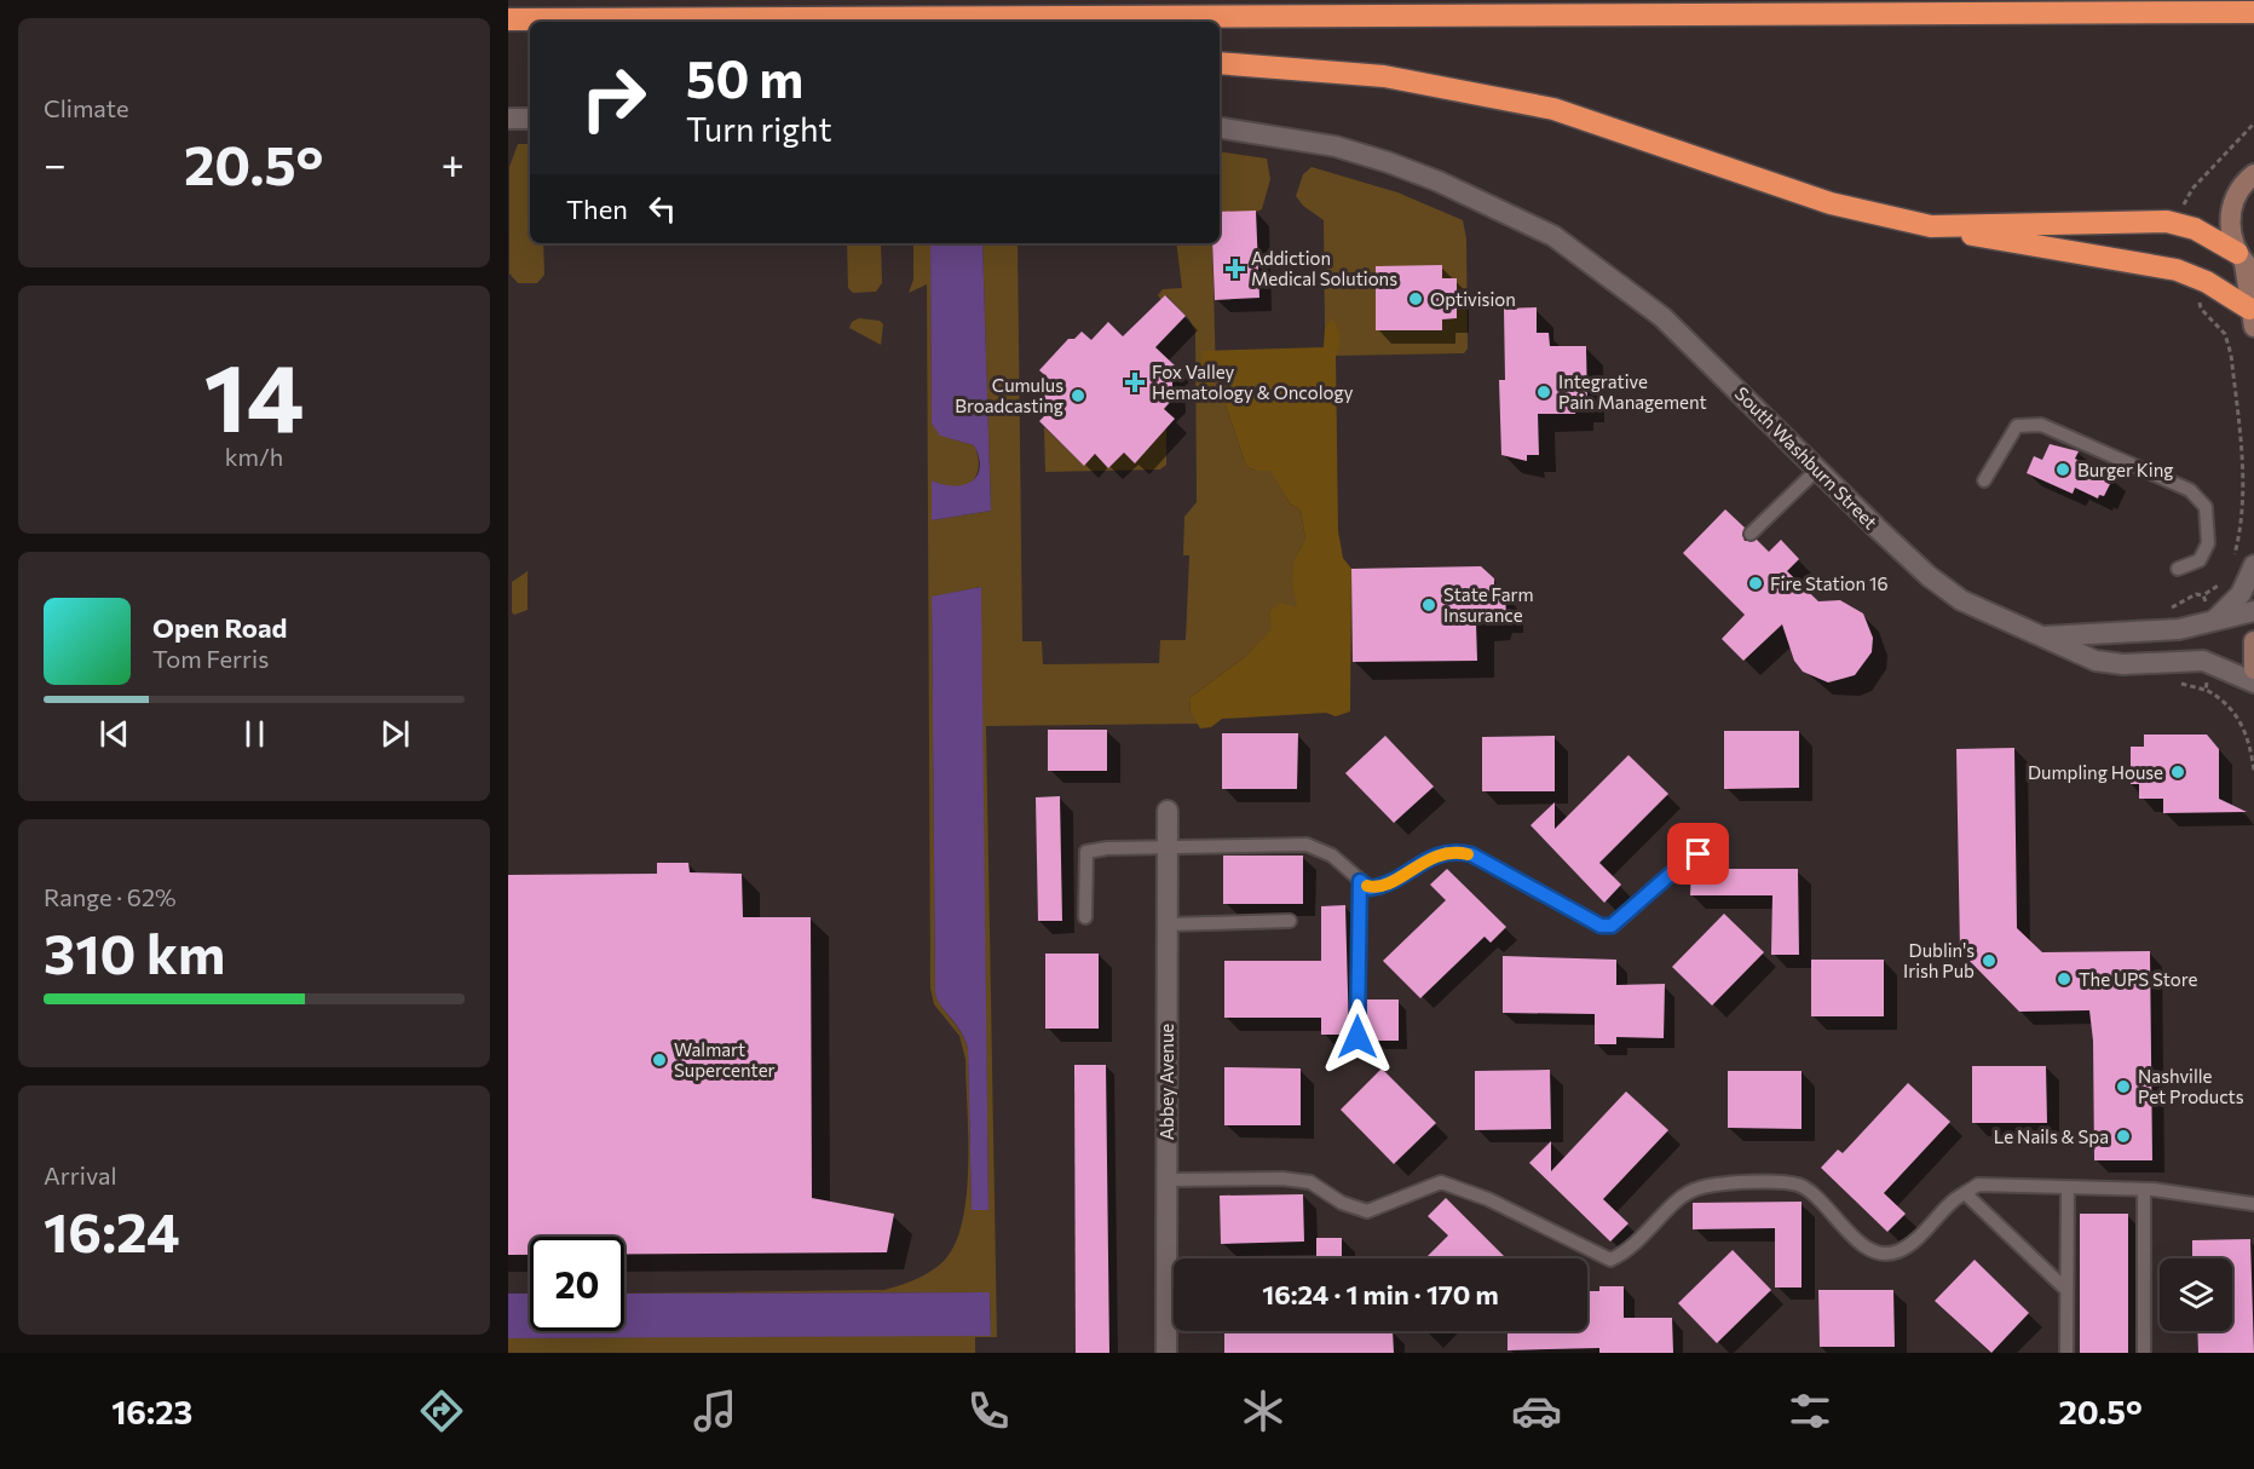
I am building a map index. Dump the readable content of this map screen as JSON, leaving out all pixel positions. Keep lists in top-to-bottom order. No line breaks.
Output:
{"streets":{"street":["South Washburn Street","Abbey Avenue"]},"places":{"health":["Addiction Medical Solutions","Fox Valley Hematology & Oncology"],"other":["Optivision","Integrative Pain Management","Cumulus Broadcasting","Burger King","Fire Station 16","State Farm Insurance","Dumpling House","Dublin's Irish Pub","The UPS Store","Walmart Supercenter","Nashville Pet Products","Le Nails & Spa"]},"page":{"tile":["Climate",["14","km/h"],["Range · 62%","310 km"],["Arrival","16:24"]],"turn":["50 m","Turn right"],"heat":["−","20.5°","+"],"then":"Then","song":["Open Road","Tom Ferris"],"limit":"20","trip":"16:24 · 1 min · 170 m","tabs":["16:23","20.5°"]}}
